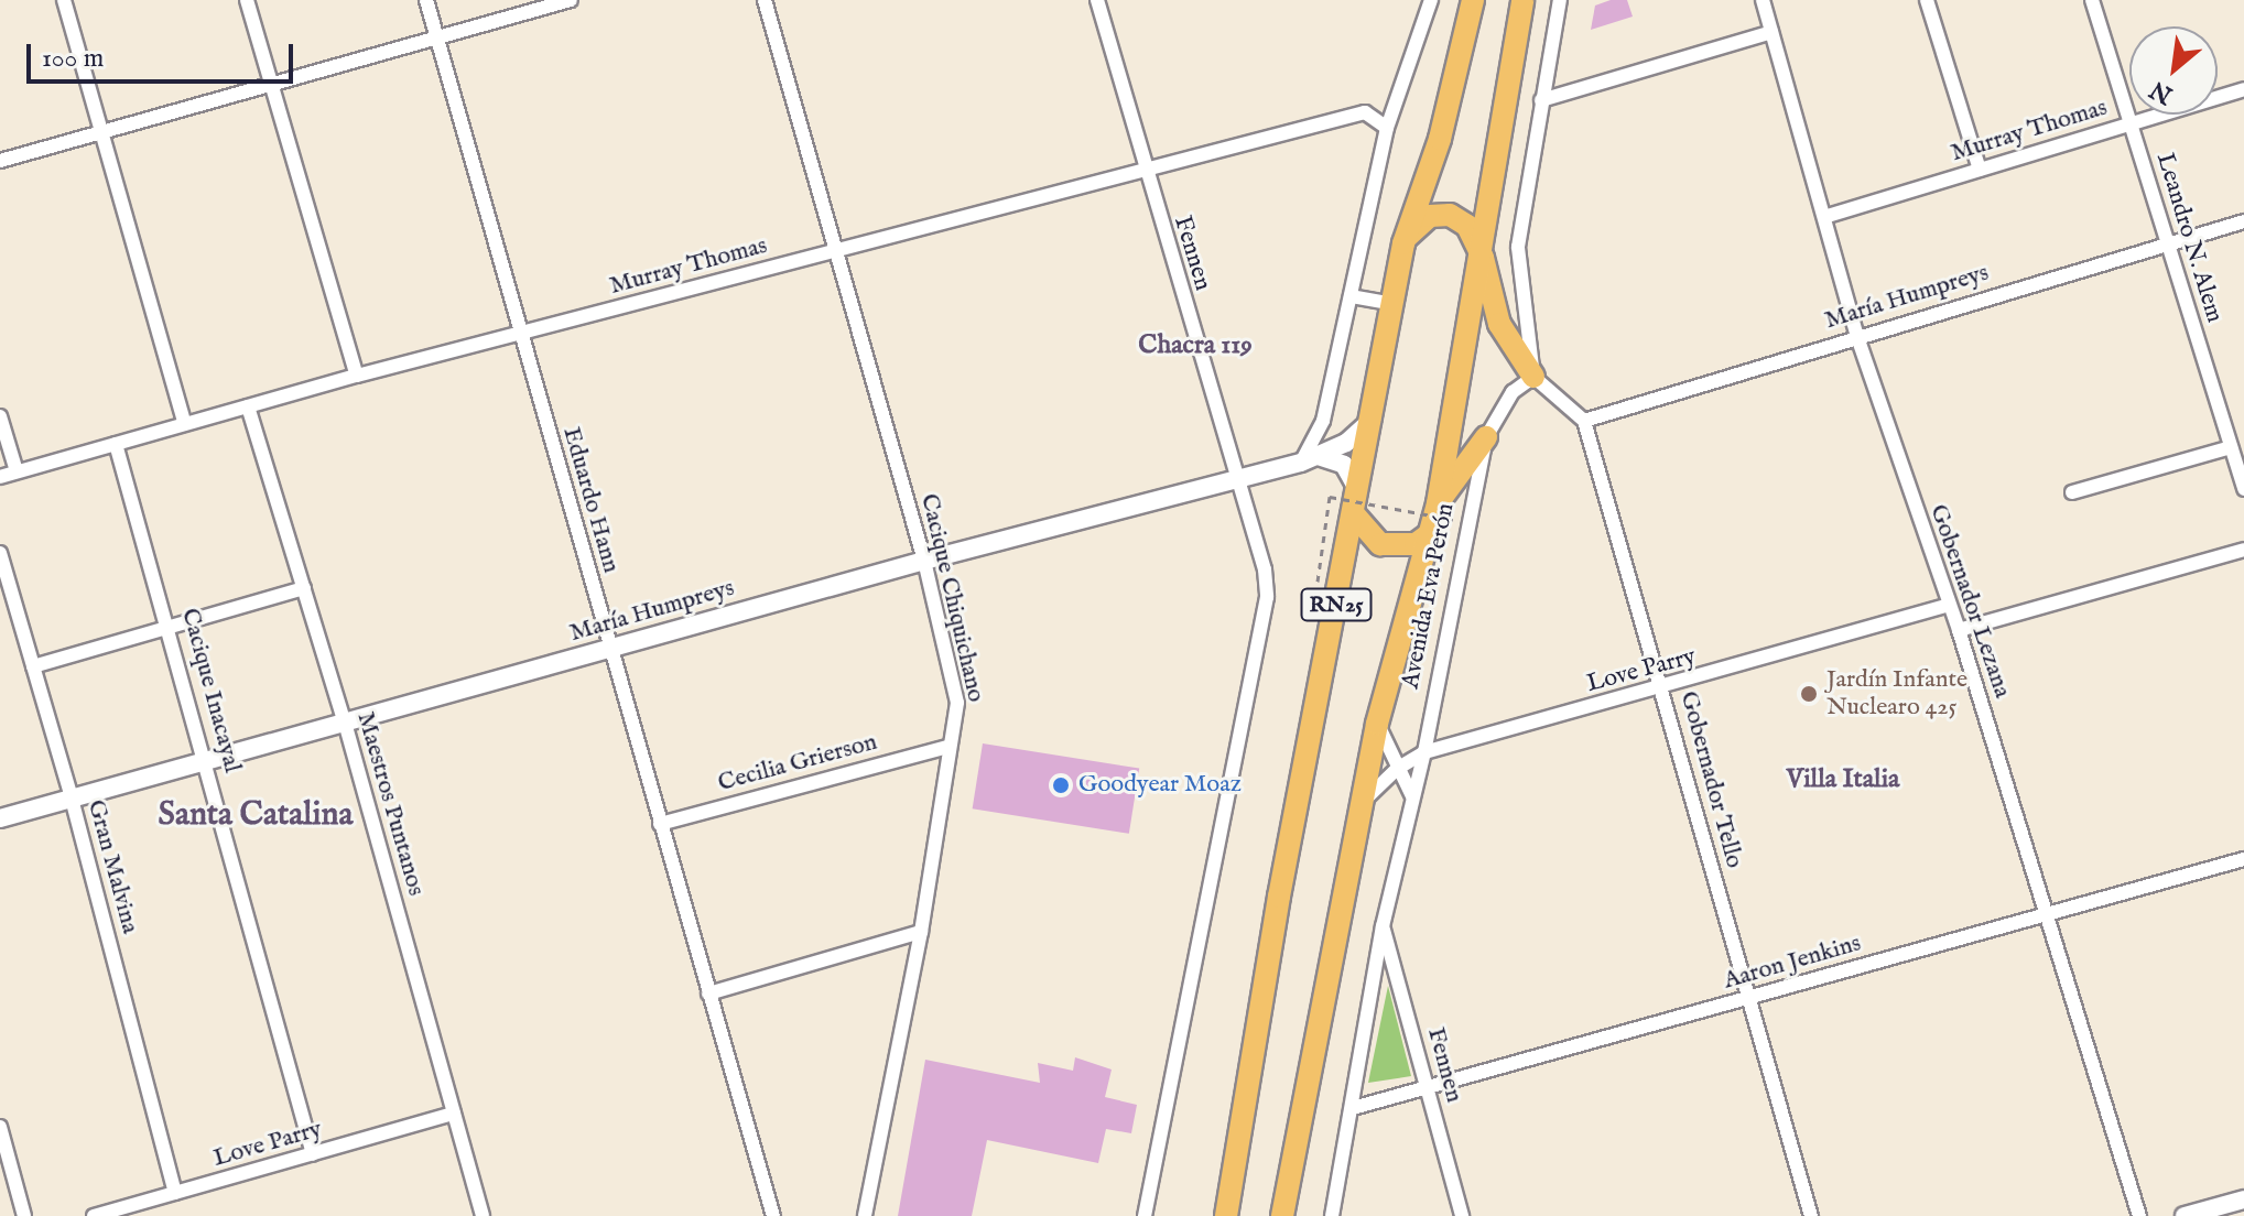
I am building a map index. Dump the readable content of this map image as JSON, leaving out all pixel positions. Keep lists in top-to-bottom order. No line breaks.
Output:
{"streets":{"main road":["Avenida Eva Perón","RN25"],"street":["Murray Thomas","Leandro N. Alem","Fennen","María Humpreys","Eduardo Hann","Cacique Chiquichano","Gobernador Lezana","Love Parry","Cacique Inacayal","Cecilia Grierson","Gobernador Tello","Maestros Puntanos","Gran Malvina","Aaron Jenkins"]},"crossings":[["Murray Thomas","Leandro N. Alem"],["Murray Thomas","Fennen"],["Murray Thomas","Eduardo Hann"],["Murray Thomas","Cacique Chiquichano"],["Murray Thomas","Gobernador Lezana"],["Murray Thomas","Cacique Inacayal"],["Murray Thomas","Maestros Puntanos"],["Leandro N. Alem","María Humpreys"],["Fennen","María Humpreys"],["Fennen","Avenida Eva Perón"],["Fennen","Aaron Jenkins"],["María Humpreys","Eduardo Hann"],["María Humpreys","Cacique Chiquichano"],["María Humpreys","Gobernador Lezana"],["María Humpreys","RN25"],["María Humpreys","Cacique Inacayal"],["María Humpreys","Gobernador Tello"],["María Humpreys","Maestros Puntanos"],["María Humpreys","Gran Malvina"],["Eduardo Hann","Cecilia Grierson"],["Avenida Eva Perón","Love Parry"],["Avenida Eva Perón","Aaron Jenkins"],["Cacique Chiquichano","Cecilia Grierson"],["Gobernador Lezana","Love Parry"],["Gobernador Lezana","Aaron Jenkins"],["Love Parry","Cacique Inacayal"],["Love Parry","Gobernador Tello"],["Love Parry","Maestros Puntanos"],["Love Parry","Gran Malvina"],["Gobernador Tello","Aaron Jenkins"]],"districts":["Chacra 119","Villa Italia","Santa Catalina"],"places":["Jardín Infante Nuclearo 425","Goodyear Moaz"],"scale_bar":"100 m","north":"bottom left"}
